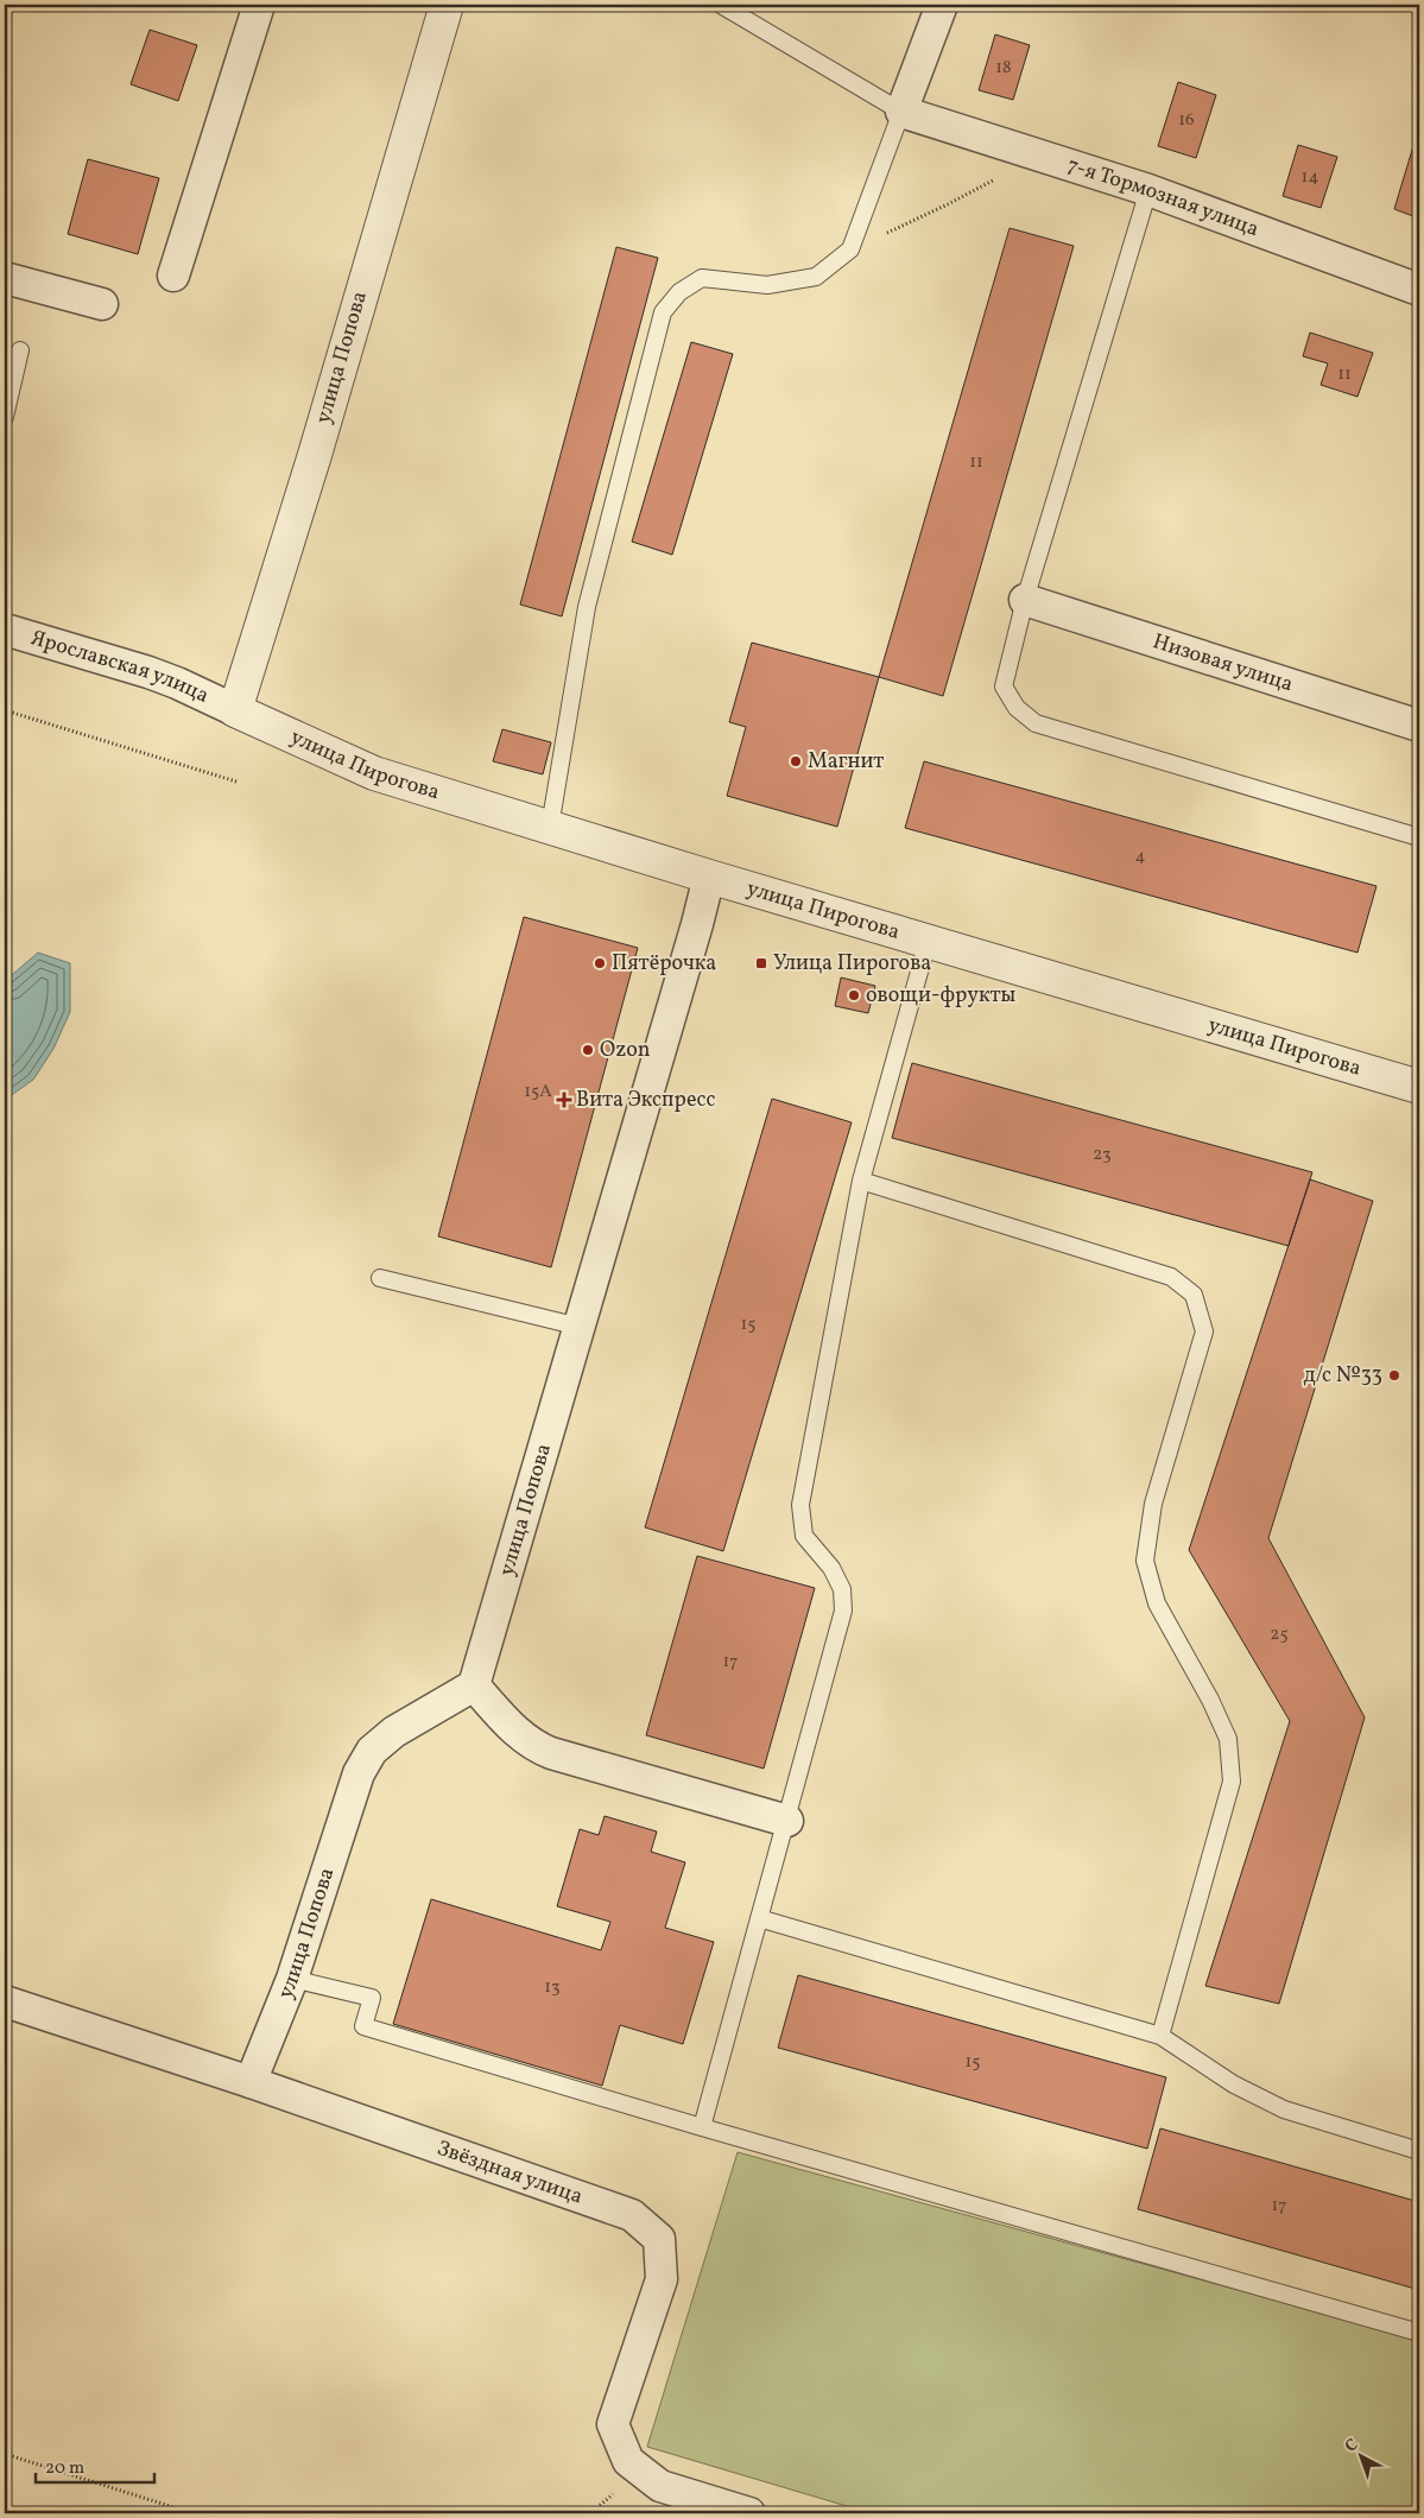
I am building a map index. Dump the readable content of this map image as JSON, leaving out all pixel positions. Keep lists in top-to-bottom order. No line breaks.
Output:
{"streets":{"street":["7-я Тормозная улица","улица Попова","Низовая улица","Ярославская улица","улица Пирогова","Звёздная улица"]},"crossings":[["улица Попова","Ярославская улица"],["улица Попова","улица Пирогова"],["улица Попова","Звёздная улица"],["Ярославская улица","улица Пирогова"]],"places":{"other":["Магнит","Пятёрочка","овощи-фрукты","Ozon","д/с №33"],"transit":["Улица Пирогова"],"health":["Вита Экспресс"]},"house_numbers":["18","16","14","11","11","4","15А","23","15","25","17","13","15","17"],"scale_bar":"20 m","north":"top left"}
